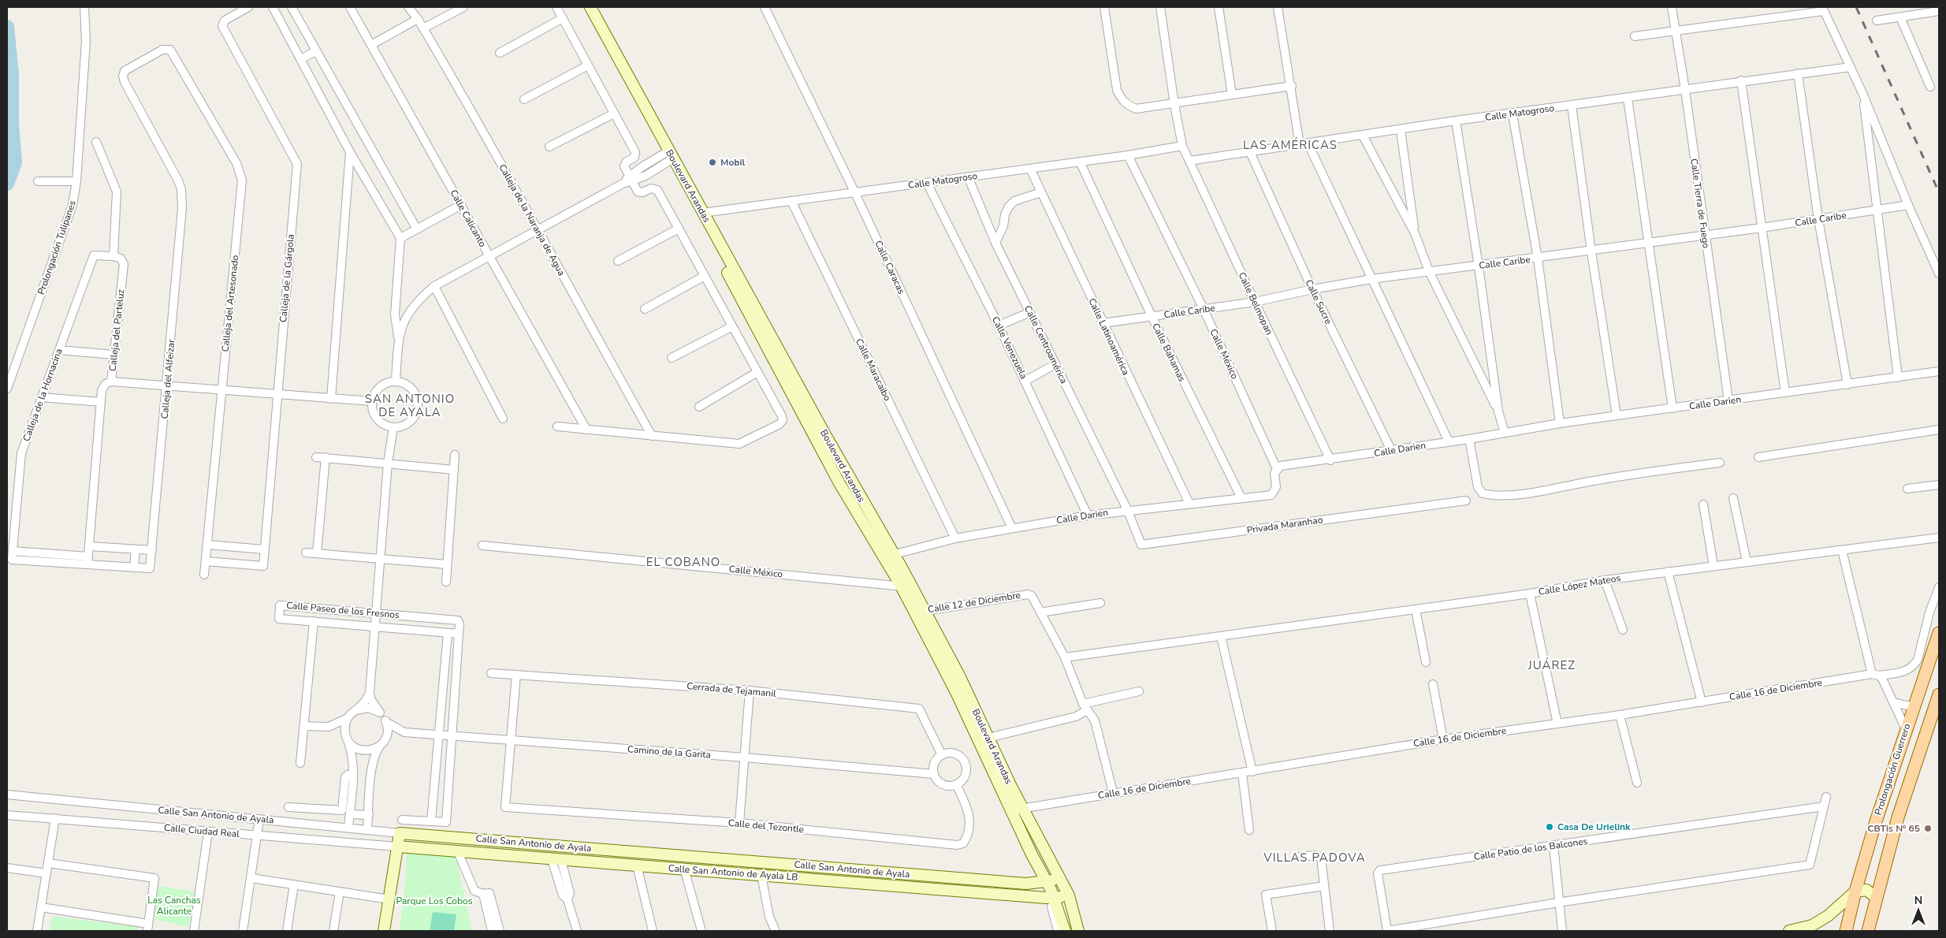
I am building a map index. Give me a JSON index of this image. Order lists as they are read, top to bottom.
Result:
{
  "streets": {
    "main road": [
      "Boulevard Arandas",
      "Prolongación Guerrero",
      "Calle San Antonio de Ayala",
      "Calle San Antonio de Ayala LB"
    ],
    "street": [
      "Calle Matogroso",
      "Calle Tierra de Fuego",
      "Calle Calicanto",
      "Calle Caribe",
      "Calleja de la Naranja de Agua",
      "Prolongación Tulipanes",
      "Calle Caracas",
      "Calleja de la Gárgola",
      "Calle Sucre",
      "Calleja del Artesonado",
      "Calle Belmopan",
      "Calleja del Parteluz",
      "Calle Latinoamérica",
      "Calle Centroamérica",
      "Calle Venezuela",
      "Calle Bahamas",
      "Calle México",
      "Calle Maracaibo",
      "Calleja del Alfeizar",
      "Calleja de la Hornacina",
      "Calle Darien",
      "Privada Maranhao",
      "Calle López Mateos",
      "Calle 12 de Diciembre",
      "Calle Paseo de los Fresnos",
      "Cerrada de Tejamanil",
      "Calle 16 de Diciembre",
      "Camino de la Garita",
      "Calle del Tezontle",
      "Calle Ciudad Real",
      "Calle Patio de los Balcones"
    ]
  },
  "crossings": [
    ["Calle Matogroso", "Boulevard Arandas"],
    ["Calle Matogroso", "Calle Tierra de Fuego"],
    ["Calle Matogroso", "Calle Caracas"],
    ["Calle Matogroso", "Calle Sucre"],
    ["Calle Matogroso", "Calle Belmopan"],
    ["Calle Matogroso", "Calle Latinoamérica"],
    ["Calle Matogroso", "Calle Centroamérica"],
    ["Calle Matogroso", "Calle Venezuela"],
    ["Calle Matogroso", "Calle Bahamas"],
    ["Calle Matogroso", "Calle México"],
    ["Calle Matogroso", "Calle Maracaibo"],
    ["Boulevard Arandas", "Calle México"],
    ["Boulevard Arandas", "Calle Darien"],
    ["Boulevard Arandas", "Calle 12 de Diciembre"],
    ["Boulevard Arandas", "Calle 16 de Diciembre"],
    ["Boulevard Arandas", "Calle San Antonio de Ayala"],
    ["Boulevard Arandas", "Calle San Antonio de Ayala LB"],
    ["Calle Tierra de Fuego", "Calle Caribe"],
    ["Calle Tierra de Fuego", "Calle Darien"],
    ["Calle Caribe", "Calle Sucre"],
    ["Calle Caribe", "Calle Belmopan"],
    ["Calle Caribe", "Calle Latinoamérica"],
    ["Calle Caribe", "Calle Bahamas"],
    ["Calle Caribe", "Calle México"],
    ["Calle Caracas", "Calle Darien"],
    ["Calleja de la Gárgola", "Calleja del Artesonado"],
    ["Calle Sucre", "Calle Darien"],
    ["Calleja del Artesonado", "Calleja del Alfeizar"],
    ["Calle Belmopan", "Calle Darien"],
    ["Calleja del Parteluz", "Calleja de la Hornacina"],
    ["Calle Latinoamérica", "Calle Darien"],
    ["Calle Centroamérica", "Calle Darien"],
    ["Calle Centroamérica", "Privada Maranhao"],
    ["Calle Venezuela", "Calle Darien"],
    ["Calle Bahamas", "Calle Darien"],
    ["Calle México", "Calle Darien"],
    ["Calle Maracaibo", "Calle Darien"],
    ["Calle Darien", "Privada Maranhao"],
    ["Calle López Mateos", "Calle 12 de Diciembre"],
    ["Calle 12 de Diciembre", "Calle 16 de Diciembre"],
    ["Cerrada de Tejamanil", "Camino de la Garita"],
    ["Cerrada de Tejamanil", "Calle del Tezontle"],
    ["Camino de la Garita", "Calle del Tezontle"],
    ["Calle Ciudad Real", "Calle San Antonio de Ayala LB"]
  ],
  "districts": [
    "LAS AMÉRICAS",
    "SAN ANTONIO DE AYALA",
    "EL COBANO",
    "JUÁREZ",
    "VILLAS PADOVA"
  ],
  "parks": ["Las Canchas Alicante", "Parque Los Cobos"],
  "places": ["Mobil", "Casa De Urielink", "CBTis Nº 65"],
  "north": "top"
}
